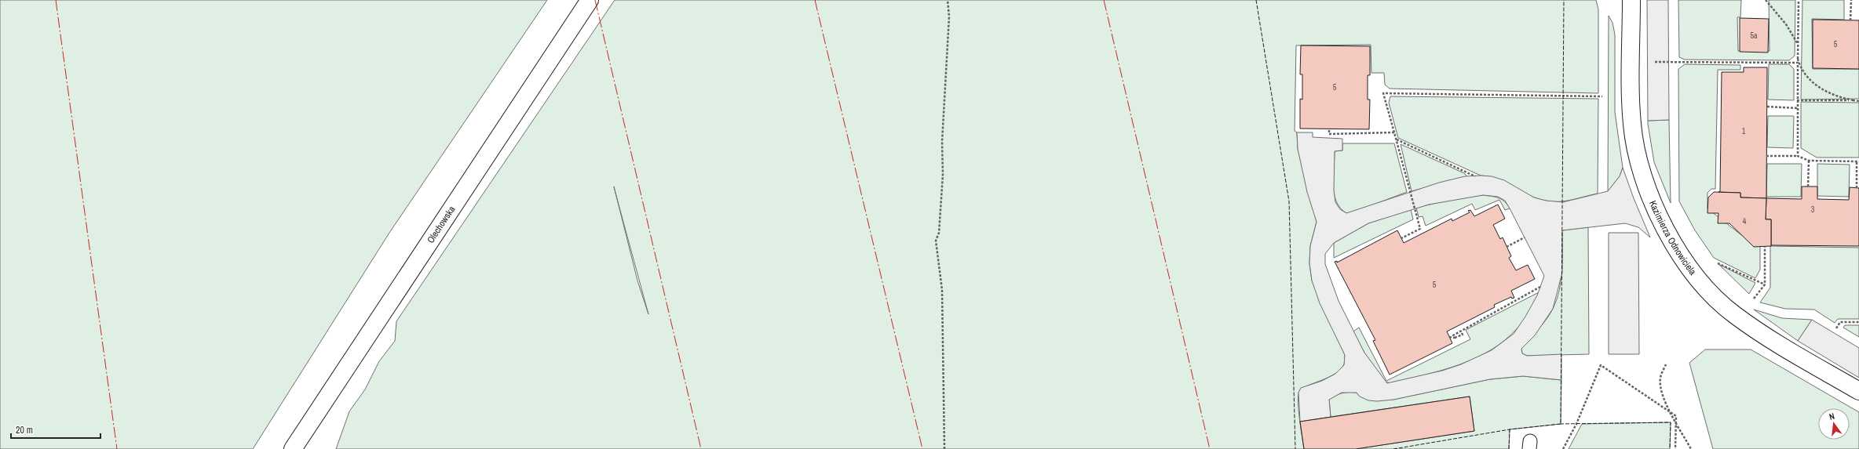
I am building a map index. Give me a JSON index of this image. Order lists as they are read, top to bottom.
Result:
{
  "streets": {
    "street": ["Olechowska", "Kazimierza Odnowiciela"]
  },
  "house_numbers": [
    "5a",
    "5",
    "5",
    "1",
    "3",
    "4",
    "5"
  ],
  "scale_bar": "20 m",
  "north": "top"
}
